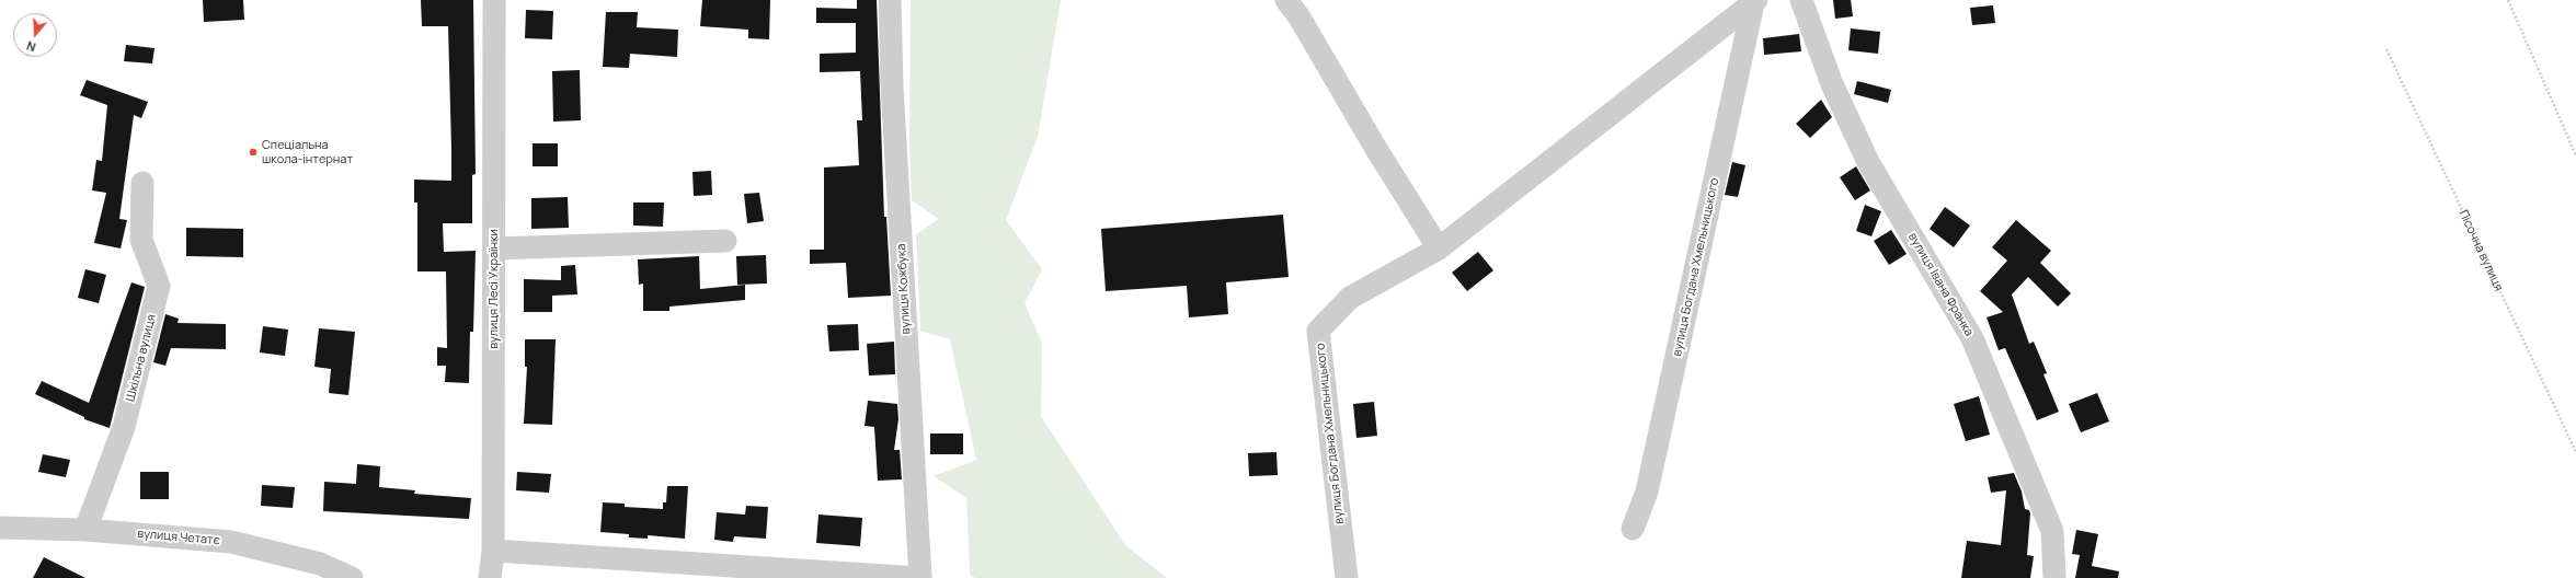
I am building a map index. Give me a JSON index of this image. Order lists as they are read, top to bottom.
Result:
{
  "streets": {
    "street": [
      "вулиця Богдана Хмельницького",
      "вулиця Івана Франка",
      "вулиця Лесі Українки",
      "вулиця Кожбука",
      "Шкільна вулиця",
      "вулиця Четатє"
    ],
    "path": ["Пісочна вулиця"]
  },
  "crossings": [
    ["Шкільна вулиця", "вулиця Четатє"]
  ],
  "places": ["Спеціальна школа-інтернат"],
  "north": "bottom"
}
